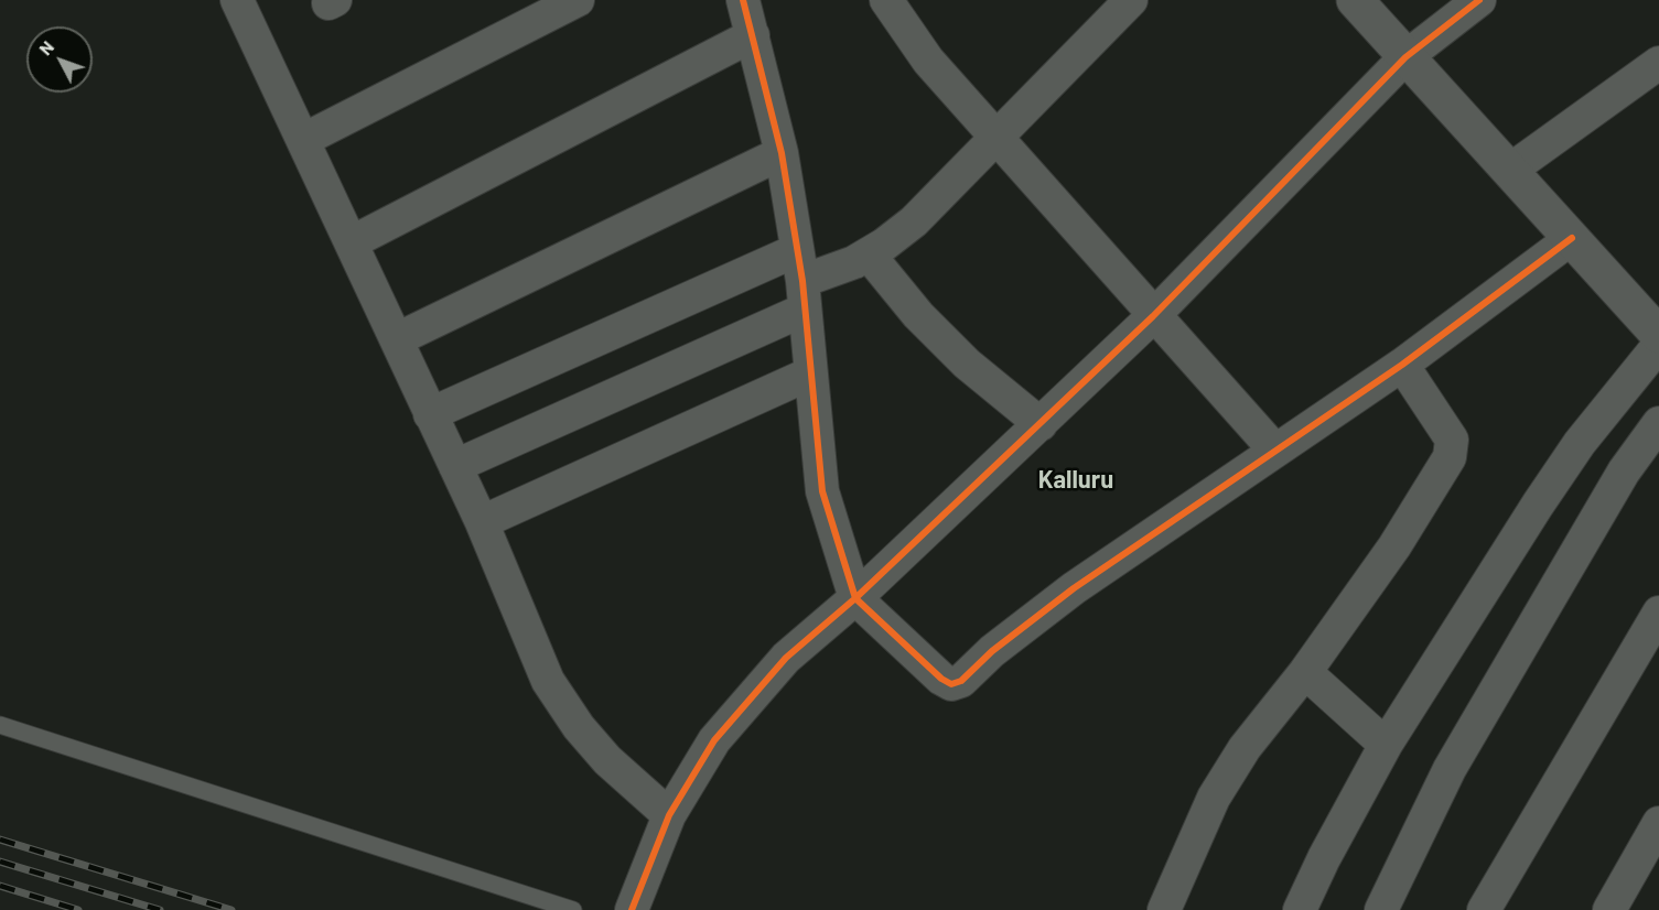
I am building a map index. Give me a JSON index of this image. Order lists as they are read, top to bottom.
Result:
{
  "districts": ["Kalluru"],
  "north": "top left"
}
